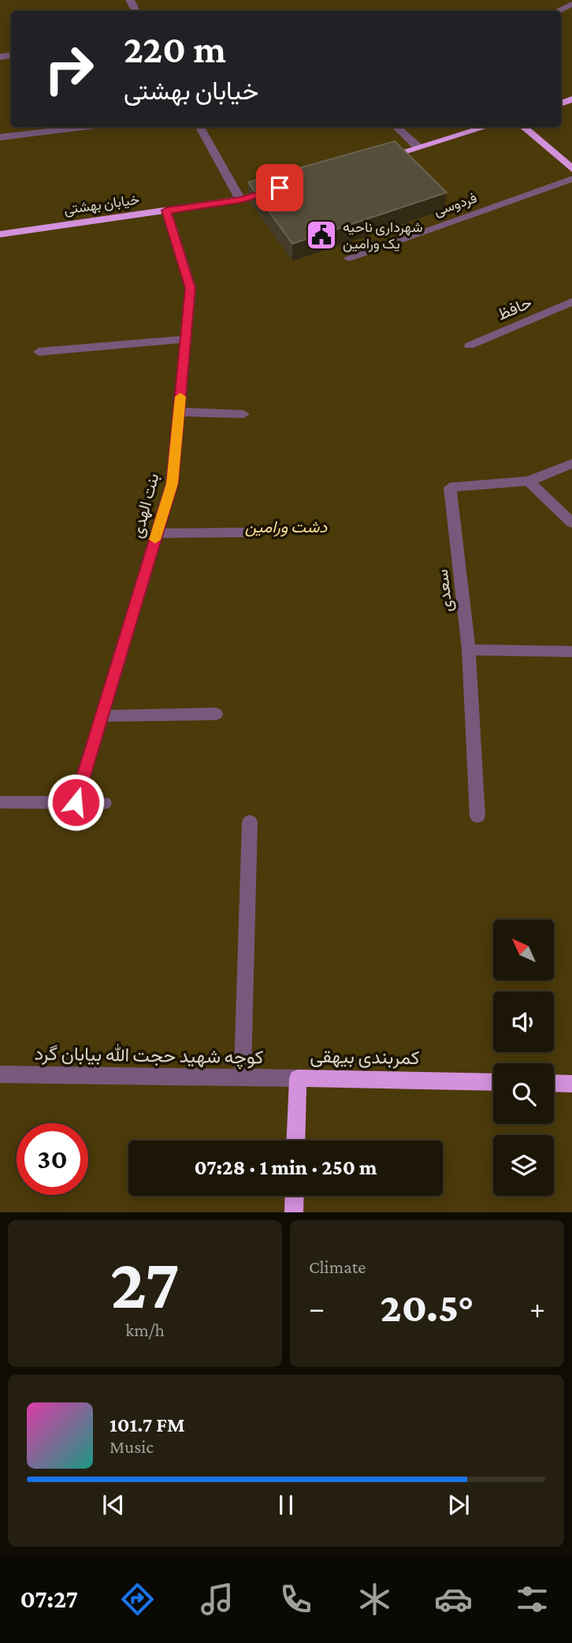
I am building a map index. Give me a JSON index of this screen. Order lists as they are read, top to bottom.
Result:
{
  "streets": {
    "main road": ["خیابان بهشتی", "کمربندی بیهقی"],
    "street": [
      "فردوسی",
      "حافظ",
      "بنت الهدی",
      "سعدی",
      "کوچه شهید حجت الله بیابان گرد"
    ]
  },
  "crossings": [
    ["خیابان بهشتی", "بنت الهدی"],
    ["کوچه شهید حجت الله بیابان گرد", "کمربندی بیهقی"]
  ],
  "parks": ["دشت ورامین"],
  "places": {
    "public building": ["شهرداری ناحیه یک ورامین"]
  },
  "north": "top left",
  "page": {
    "turn": ["220 m", "خیابان بهشتی"],
    "limit": "30",
    "trip": "07:28 · 1 min · 250 m",
    "tile": [
      ["27", "km/h"],
      "Climate"
    ],
    "heat": ["−", "20.5°", "+"],
    "song": ["101.7 FM", "Music"],
    "tabs": "07:27"
  }
}
